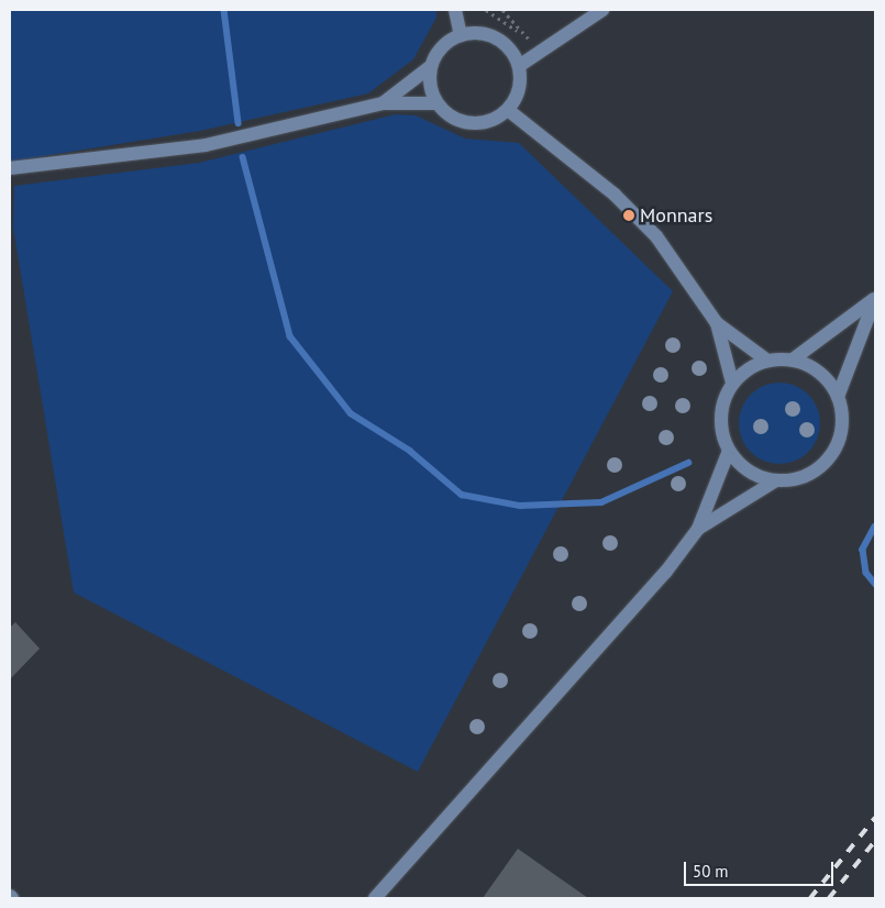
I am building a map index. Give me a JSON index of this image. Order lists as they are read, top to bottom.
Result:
{
  "places": ["Monnars"],
  "scale_bar": "50 m"
}
